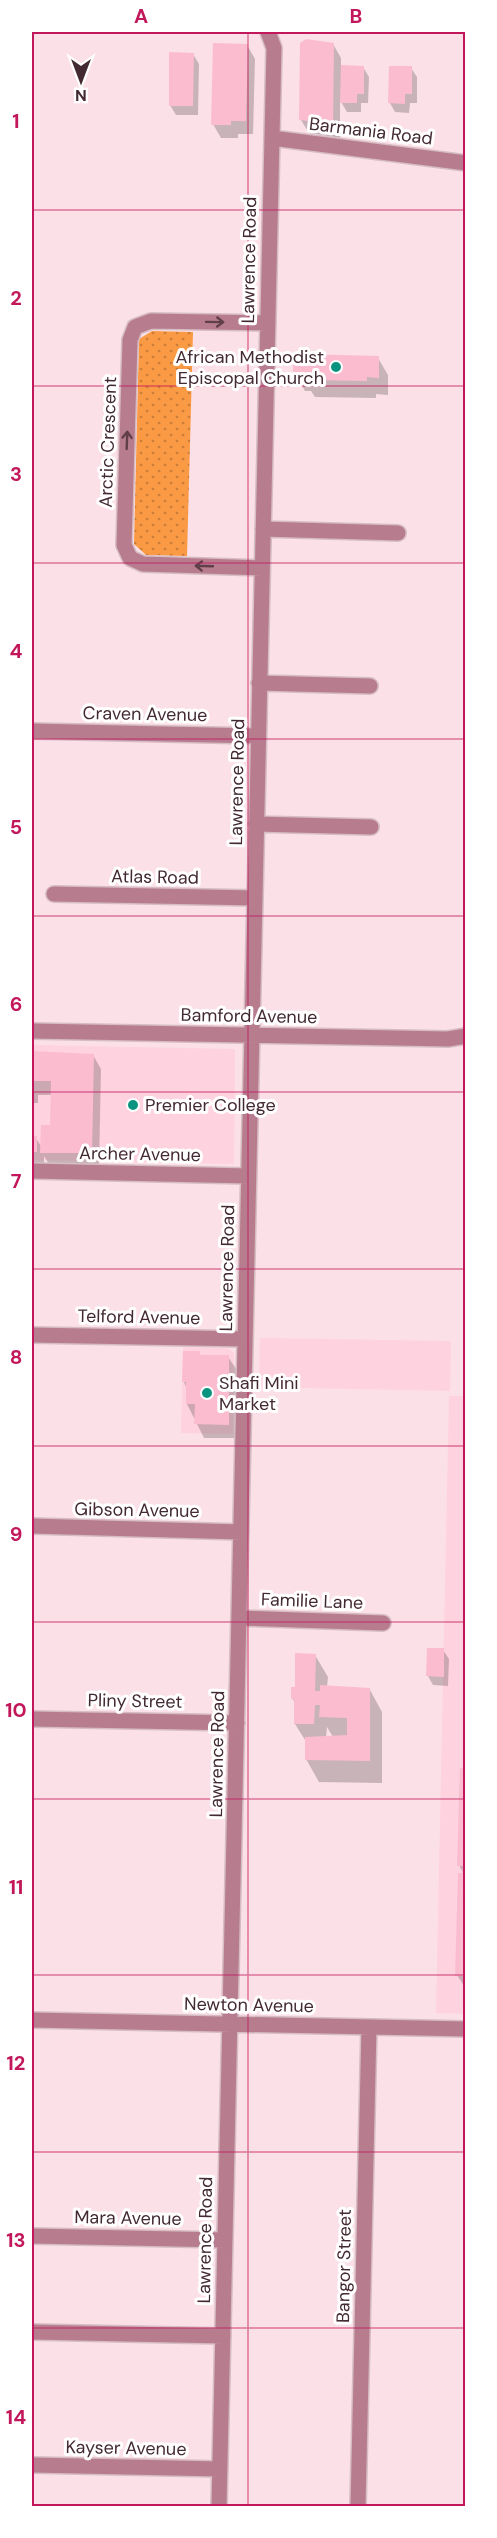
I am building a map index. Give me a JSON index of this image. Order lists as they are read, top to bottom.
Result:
{
  "streets": {
    "street": [
      "Barmania Road",
      "Lawrence Road",
      "Arctic Crescent",
      "Craven Avenue",
      "Atlas Road",
      "Bamford Avenue",
      "Archer Avenue",
      "Telford Avenue",
      "Gibson Avenue",
      "Familie Lane",
      "Pliny Street",
      "Newton Avenue",
      "Mara Avenue",
      "Bangor Street",
      "Kayser Avenue"
    ]
  },
  "crossings": [
    ["Barmania Road", "Lawrence Road"],
    ["Lawrence Road", "Arctic Crescent"],
    ["Lawrence Road", "Craven Avenue"],
    ["Lawrence Road", "Atlas Road"],
    ["Lawrence Road", "Bamford Avenue"],
    ["Lawrence Road", "Archer Avenue"],
    ["Lawrence Road", "Telford Avenue"],
    ["Lawrence Road", "Gibson Avenue"],
    ["Lawrence Road", "Familie Lane"],
    ["Lawrence Road", "Pliny Street"],
    ["Lawrence Road", "Newton Avenue"],
    ["Lawrence Road", "Mara Avenue"],
    ["Lawrence Road", "Kayser Avenue"],
    ["Newton Avenue", "Bangor Street"]
  ],
  "places": ["African Methodist Episcopal Church", "Premier College", "Shafi Mini Market"],
  "north": "bottom",
  "grid": {
    "columns": ["A", "B"],
    "rows": [
      "1",
      "2",
      "3",
      "4",
      "5",
      "6",
      "7",
      "8",
      "9",
      "10",
      "11",
      "12",
      "13",
      "14"
    ]
  }
}
